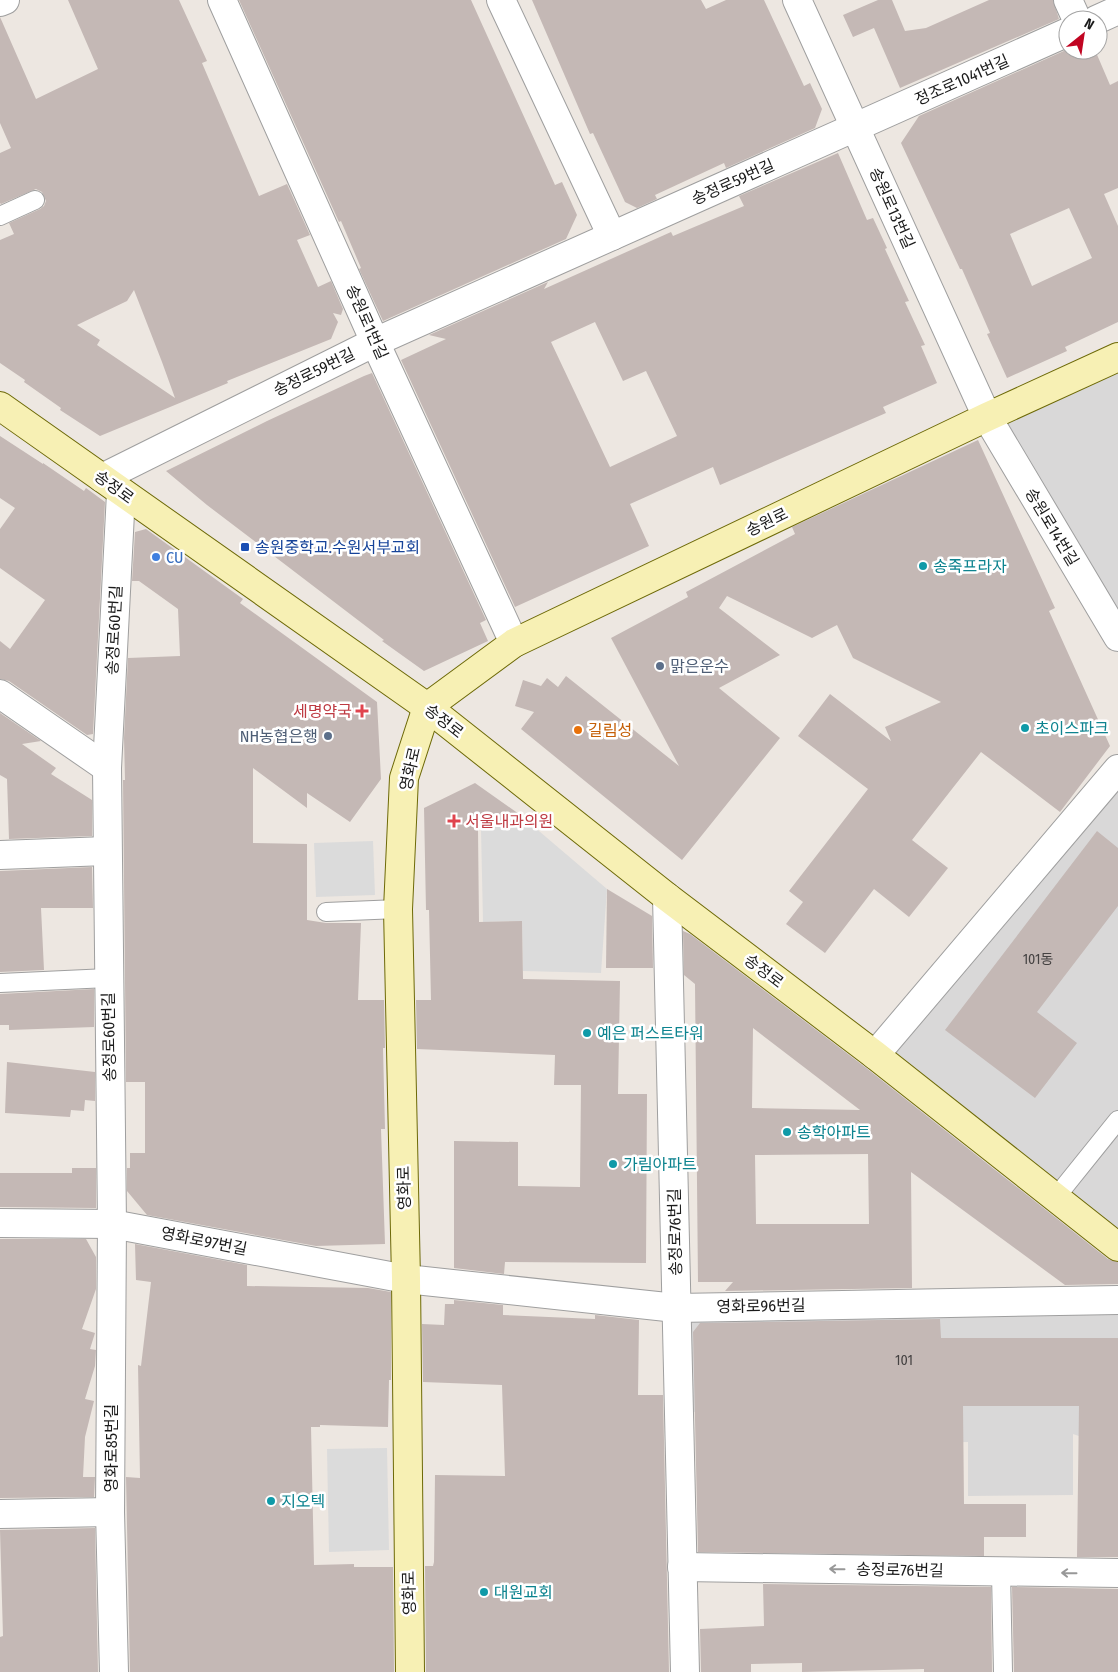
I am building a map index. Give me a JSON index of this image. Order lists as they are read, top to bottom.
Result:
{
  "streets": {
    "street": [
      "정조로1041번길",
      "송정로59번길",
      "송원로13번길",
      "송원로1번길",
      "송정로",
      "송원로",
      "송원로14번길",
      "송정로60번길",
      "영화로",
      "송정로76번길",
      "영화로97번길",
      "영화로96번길",
      "영화로85번길"
    ]
  },
  "crossings": [
    ["정조로1041번길", "송정로59번길"],
    ["정조로1041번길", "송원로13번길"],
    ["송정로59번길", "송원로13번길"],
    ["송정로59번길", "송원로1번길"],
    ["송정로59번길", "송정로"],
    ["송정로59번길", "송정로60번길"],
    ["송원로13번길", "송원로"],
    ["송원로13번길", "송원로14번길"],
    ["송원로1번길", "송원로"],
    ["송정로", "송원로"],
    ["송정로", "송정로60번길"],
    ["송정로", "영화로"],
    ["송정로", "송정로76번길"],
    ["송원로", "송원로14번길"],
    ["송원로", "영화로"],
    ["송정로60번길", "영화로97번길"],
    ["송정로60번길", "영화로85번길"],
    ["영화로", "영화로97번길"],
    ["영화로", "영화로96번길"],
    ["송정로76번길", "영화로96번길"],
    ["영화로97번길", "영화로96번길"],
    ["영화로97번길", "영화로85번길"]
  ],
  "one_way": ["송정로76번길"],
  "places": {
    "transit": ["송원중학교.수원서부교회"],
    "other": [
      "CU",
      "송죽프라자",
      "맑은운수",
      "초이스파크",
      "길림성",
      "NH농협은행",
      "예은 퍼스트타워",
      "송학아파트",
      "가림아파트",
      "지오텍",
      "대원교회"
    ],
    "health": ["세명약국", "서울내과의원"]
  },
  "house_numbers": ["101동", "101"],
  "north": "top right"
}
